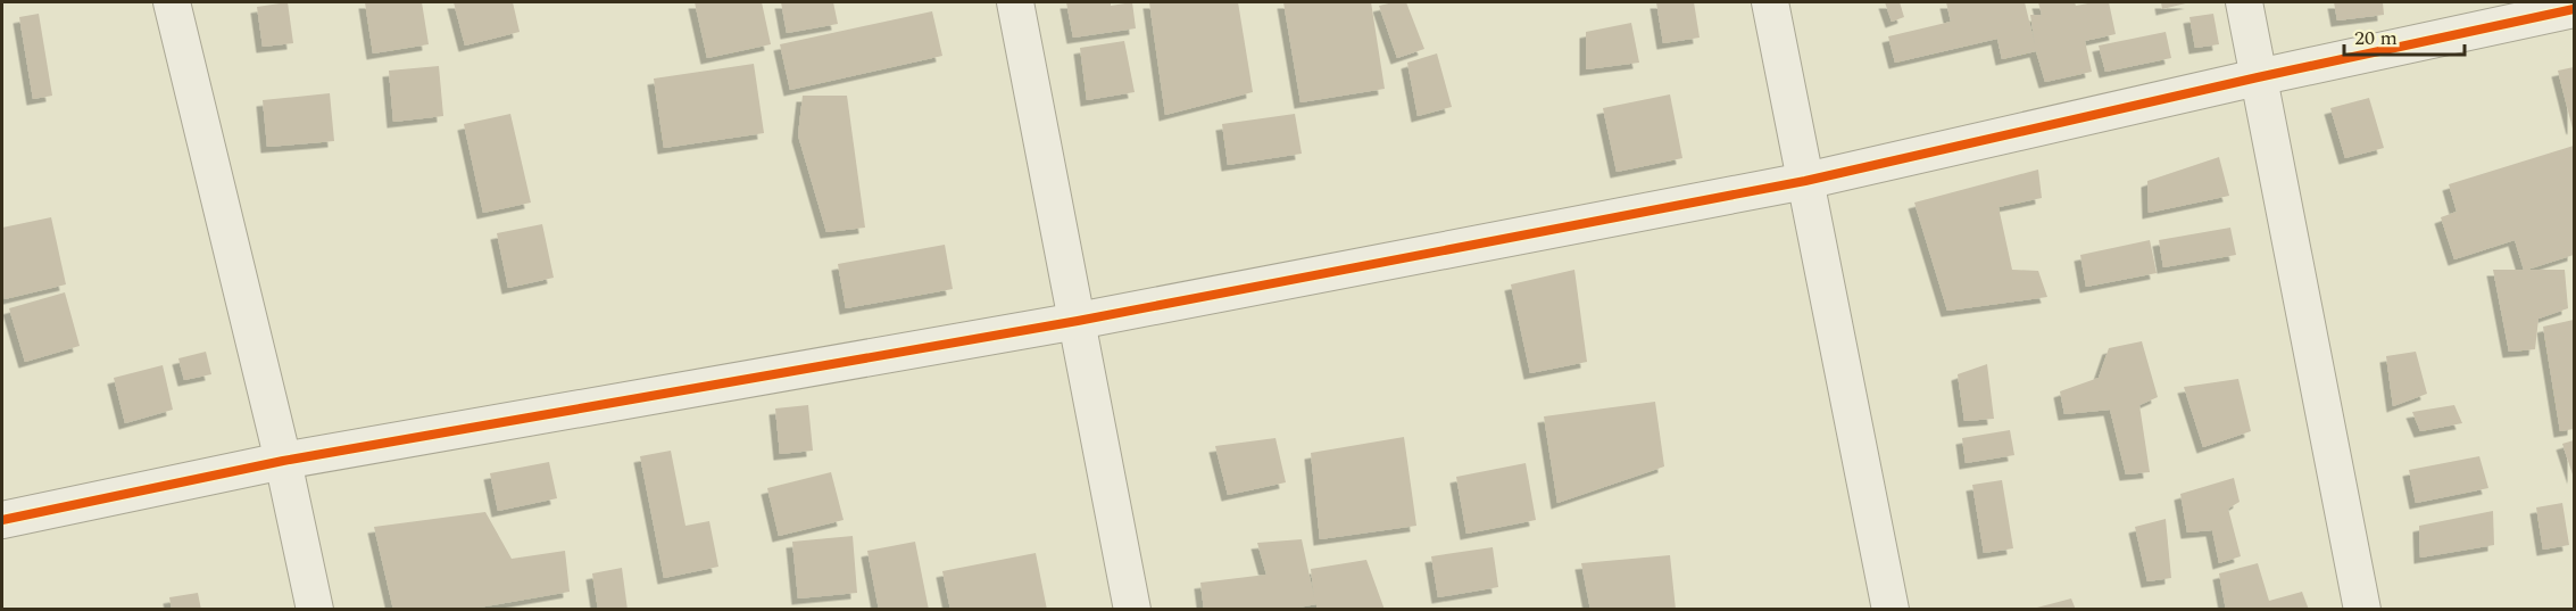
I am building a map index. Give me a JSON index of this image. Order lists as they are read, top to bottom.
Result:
{
  "scale_bar": "20 m"
}
